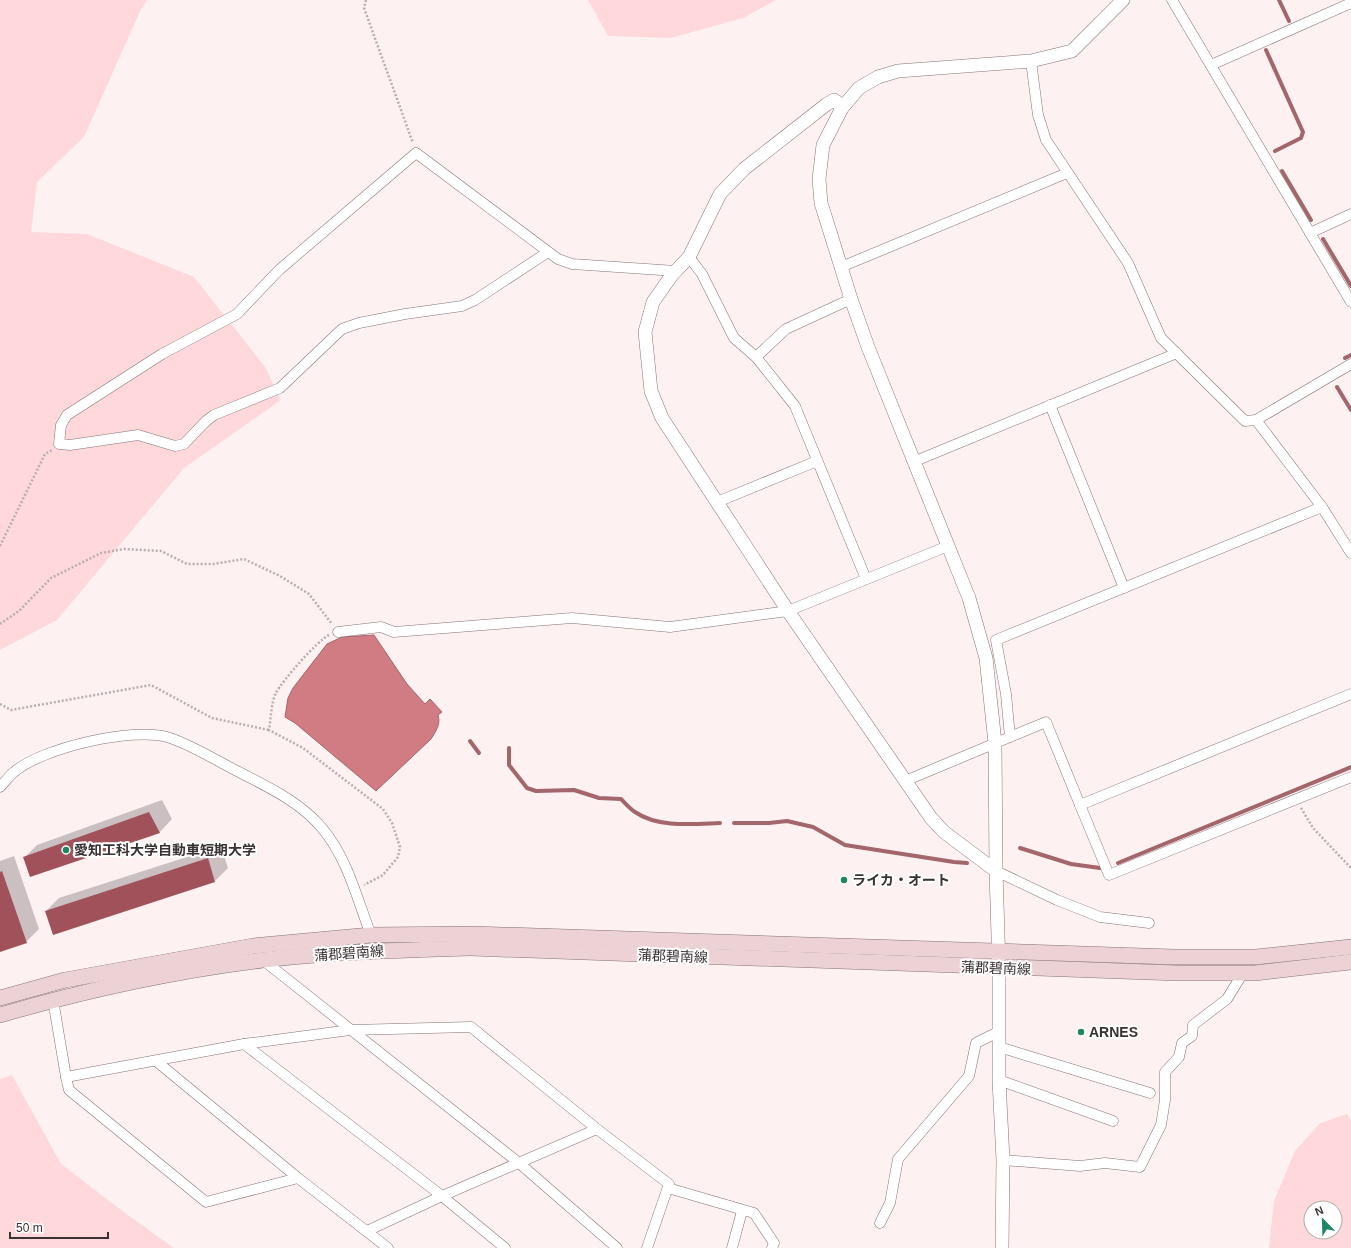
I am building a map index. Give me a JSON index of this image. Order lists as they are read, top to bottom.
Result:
{
  "streets": {
    "main road": ["蒲郡碧南線"]
  },
  "places": ["愛知工科大学自動車短期大学", "ライカ・オート", "ARNES"],
  "scale_bar": "50 m",
  "north": "top left"
}
